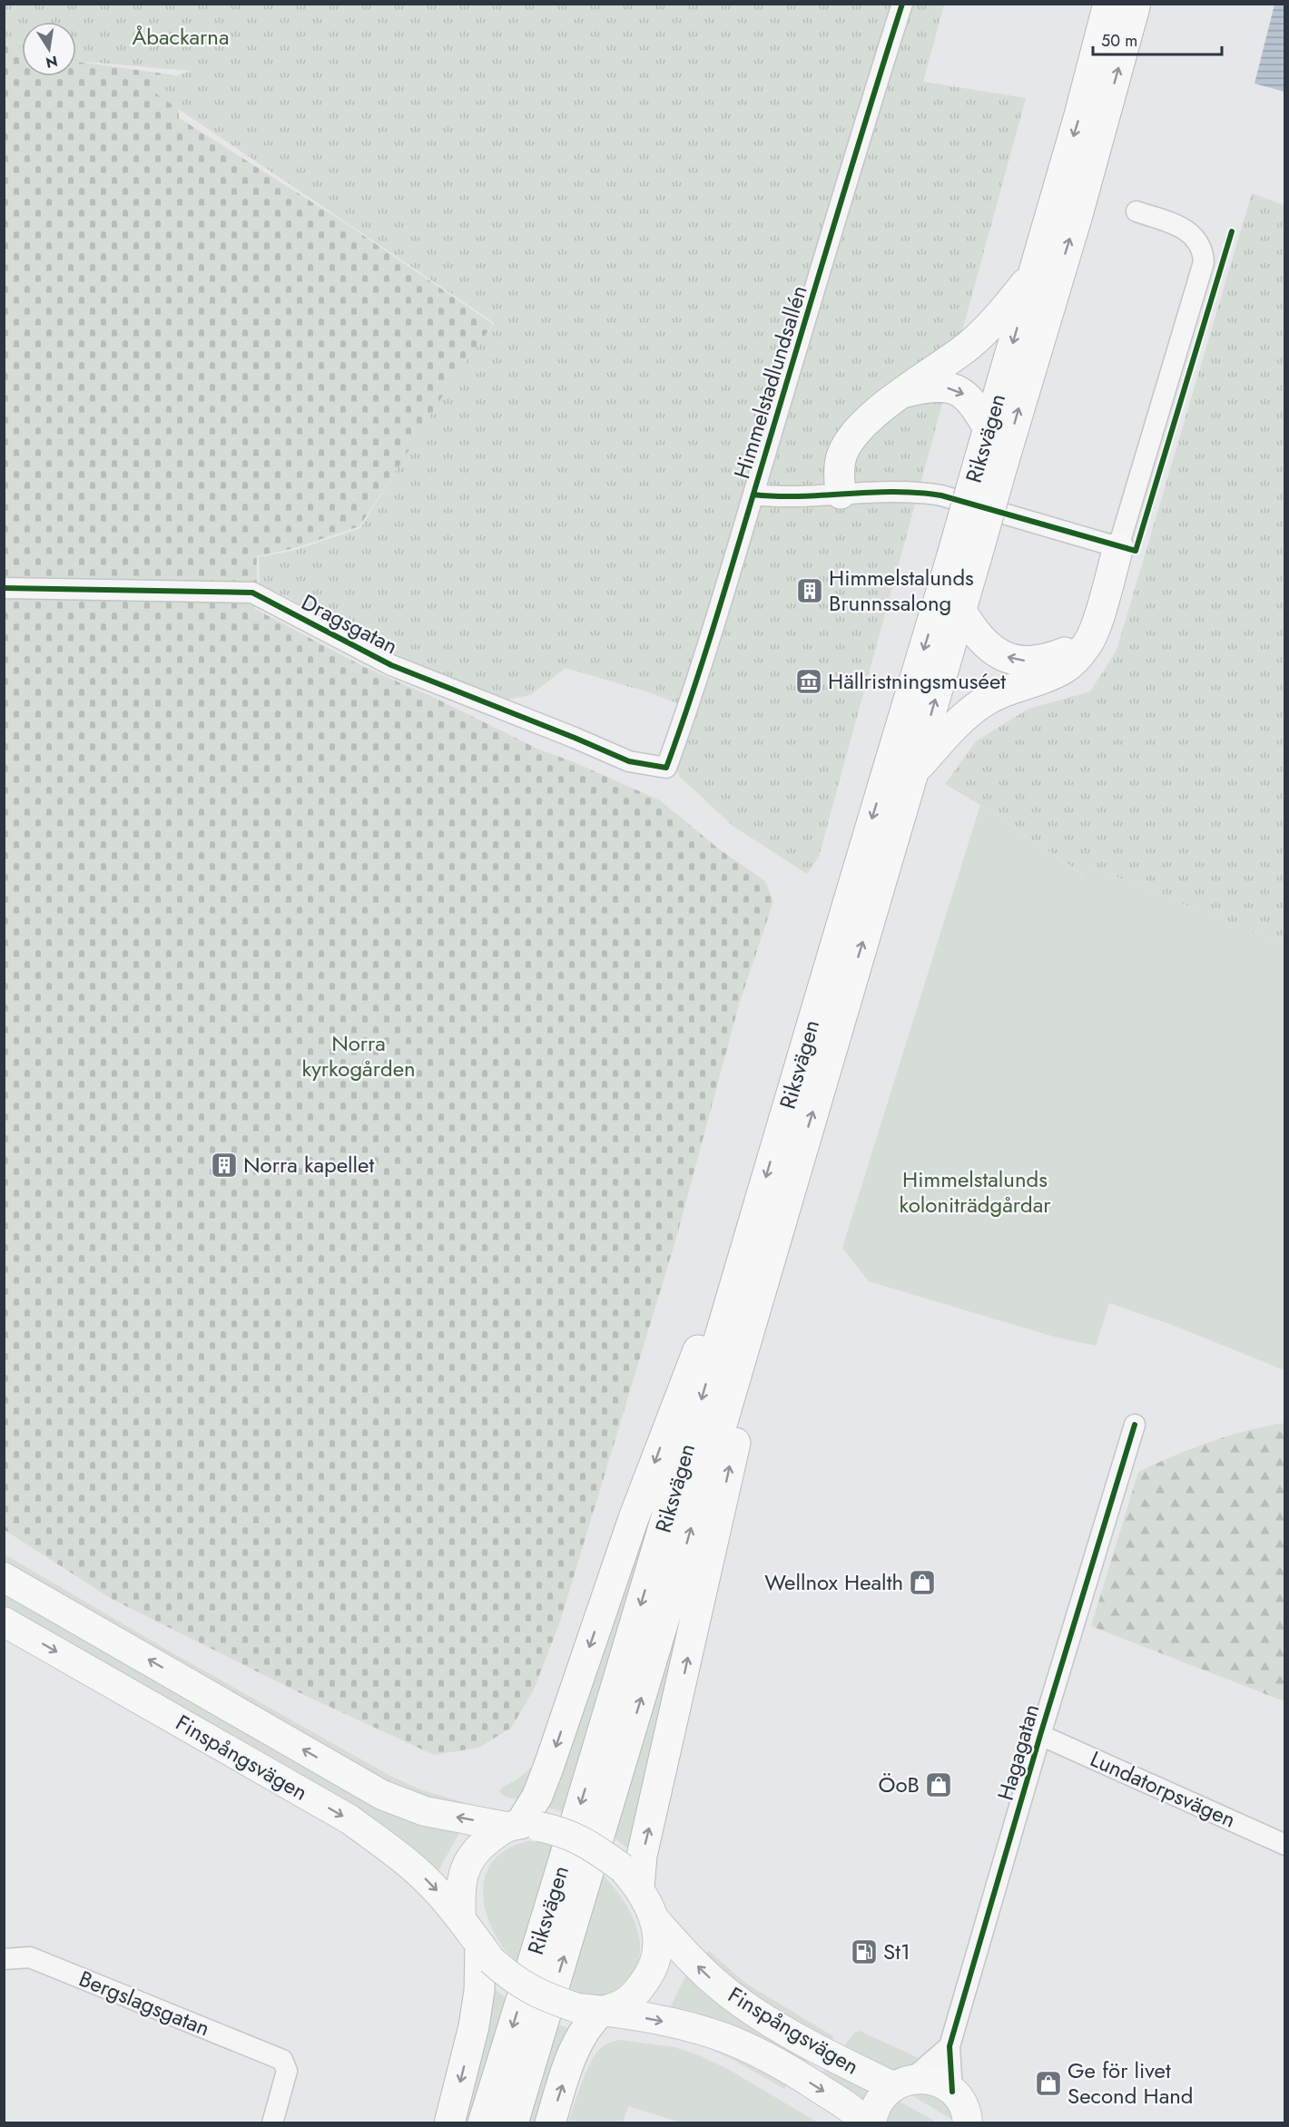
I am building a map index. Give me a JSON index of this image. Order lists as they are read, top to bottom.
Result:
{
  "streets": {
    "highway": ["Riksvägen"],
    "main road": ["Finspångsvägen"],
    "street": [
      "Himmelstadlundsallén",
      "Dragsgatan",
      "Hagagatan",
      "Lundatorpsvägen",
      "Bergslagsgatan"
    ]
  },
  "crossings": [
    ["Himmelstadlundsallén", "Dragsgatan"],
    ["Hagagatan", "Lundatorpsvägen"]
  ],
  "parks": ["Åbackarna", "Norra kyrkogården", "Himmelstalunds koloniträdgårdar"],
  "places": {
    "building": ["Himmelstalunds Brunnssalong", "Norra kapellet"],
    "museum": ["Hällristningsmuséet"],
    "shop": ["Wellnox Health", "ÖoB", "Ge för livet Second Hand"],
    "fuel station": ["St1"]
  },
  "scale_bar": "50 m",
  "north": "bottom"
}
